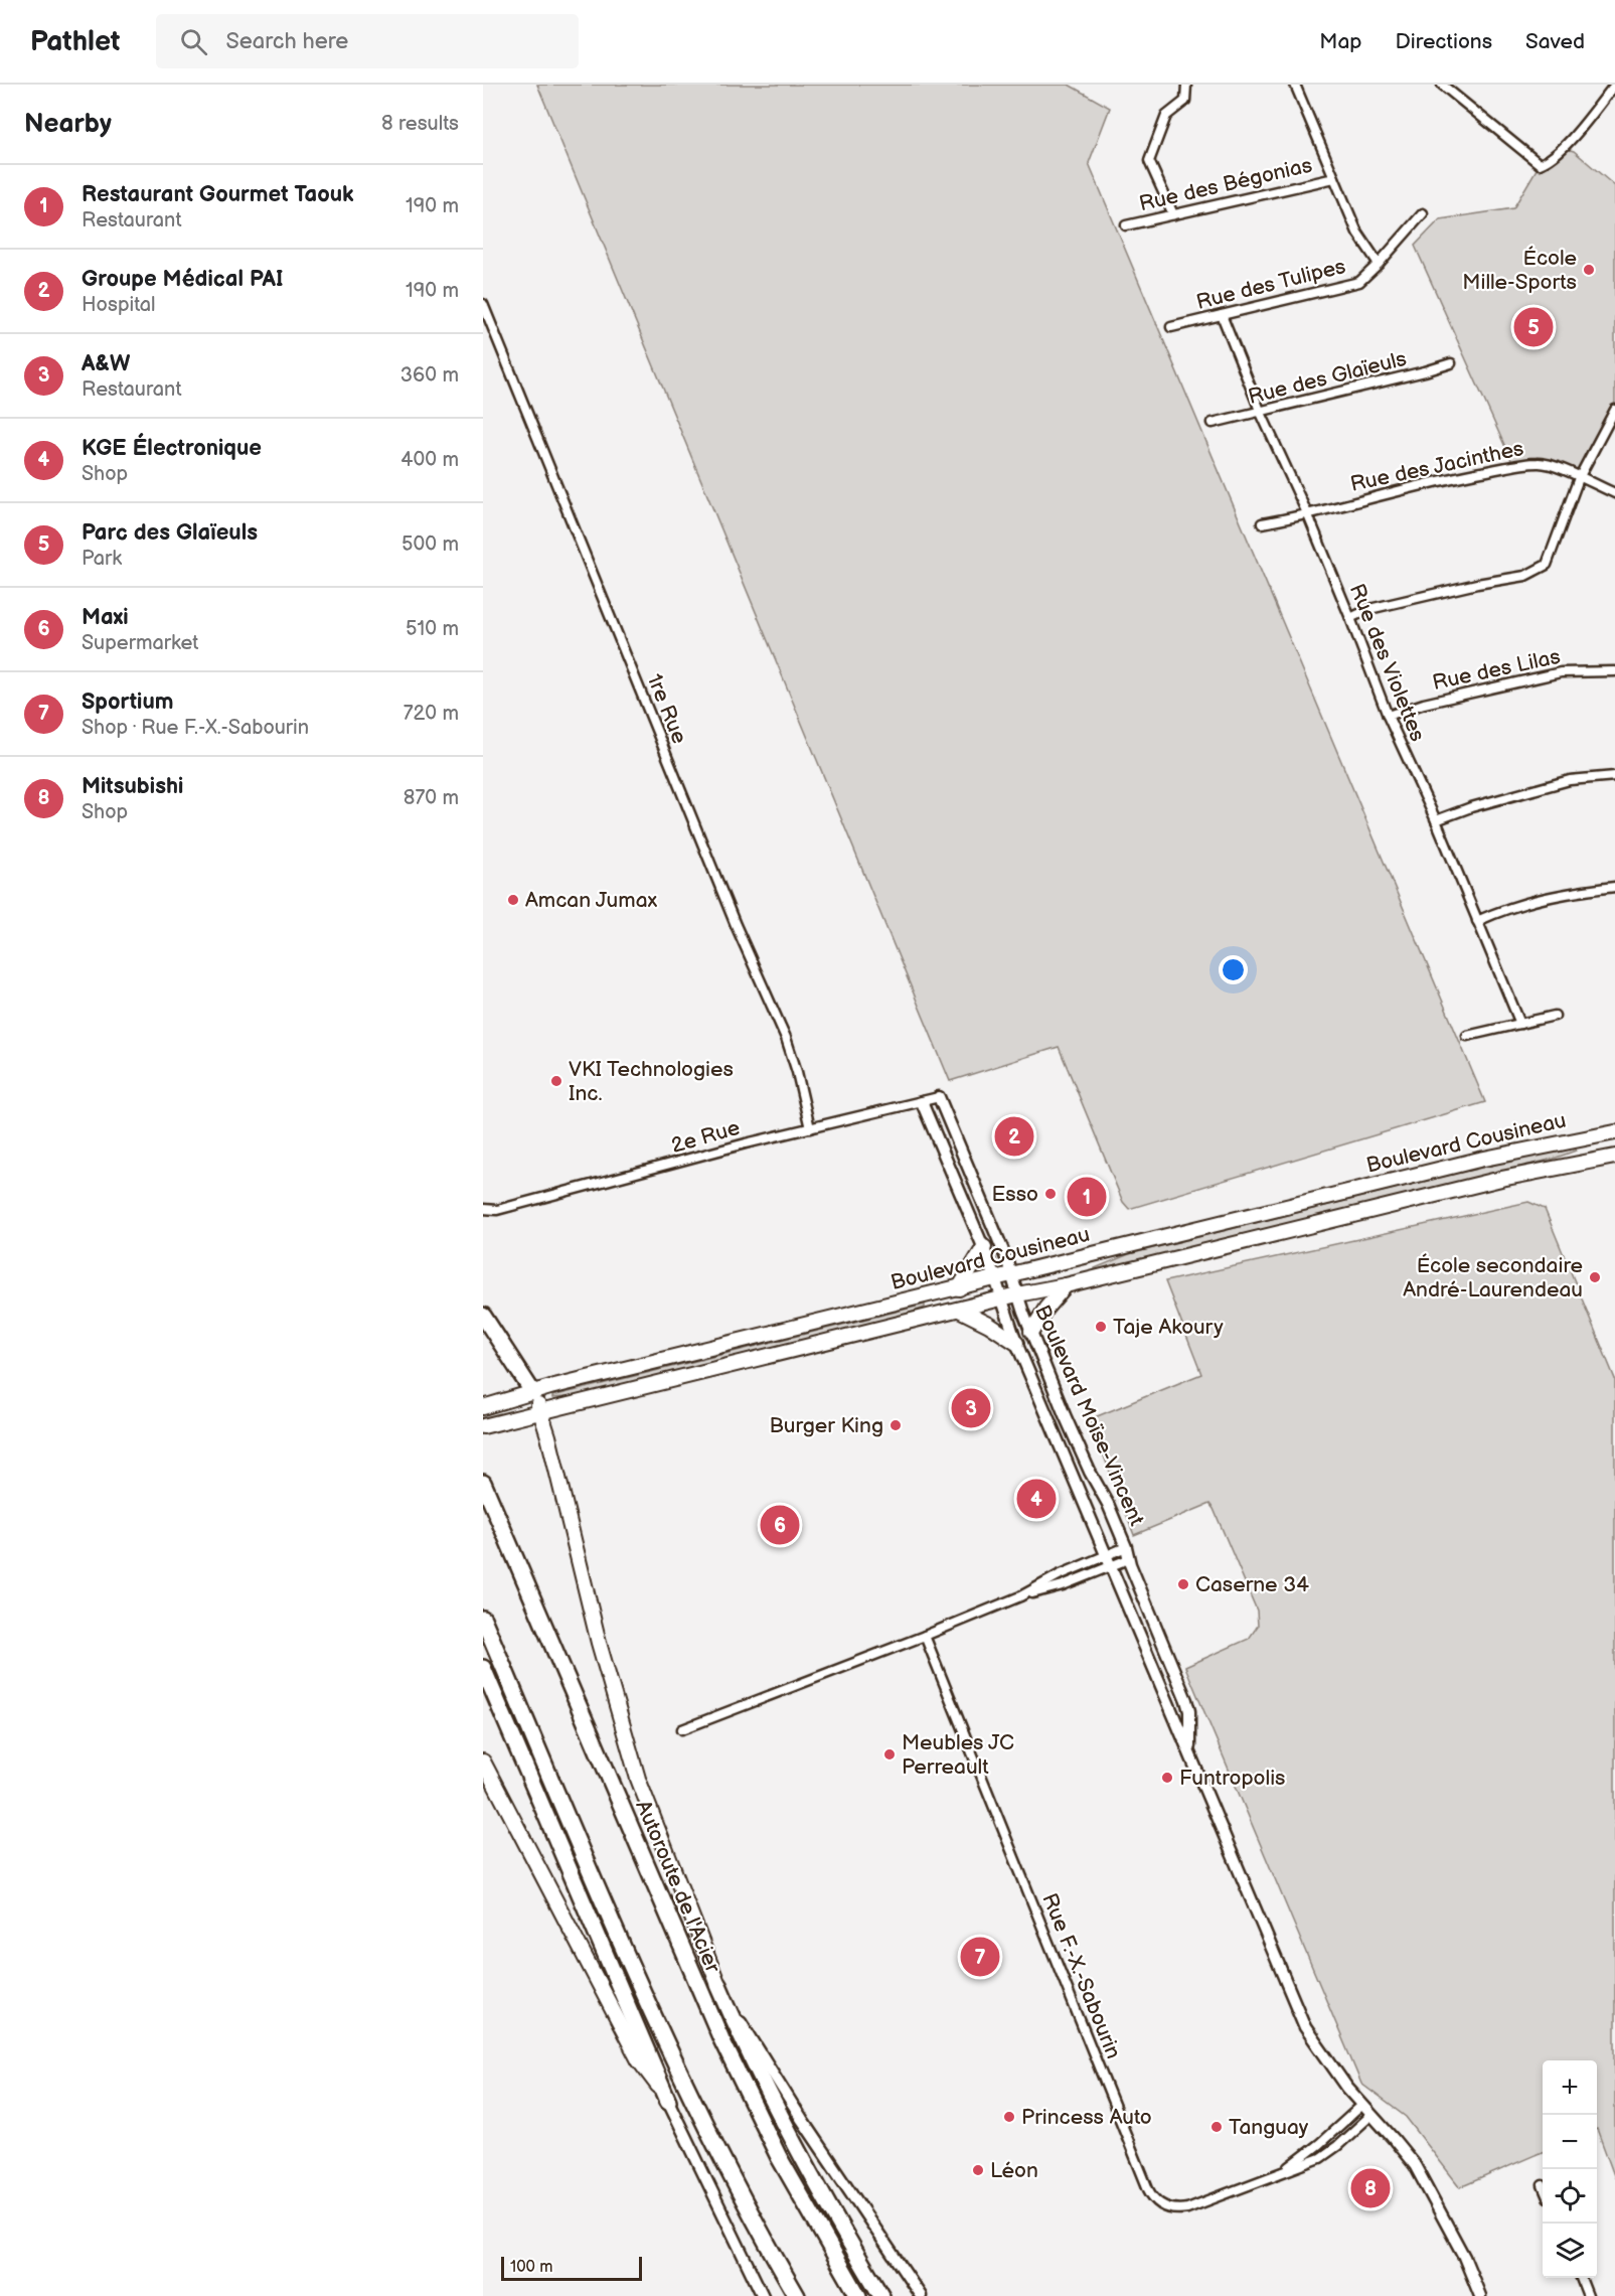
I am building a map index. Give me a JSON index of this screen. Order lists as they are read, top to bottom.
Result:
{
  "streets": {
    "highway": ["Autoroute de l'Acier"],
    "main road": ["Boulevard Cousineau"],
    "street": [
      "Rue des Bégonias",
      "Rue des Tulipes",
      "Rue des Glaïeuls",
      "Rue des Jacinthes",
      "Rue des Violettes",
      "Rue des Lilas",
      "1re Rue",
      "2e Rue",
      "Boulevard Moïse-Vincent",
      "Rue F.-X.-Sabourin"
    ]
  },
  "crossings": [
    ["Rue des Tulipes", "Rue des Violettes"],
    ["Rue des Glaïeuls", "Rue des Violettes"],
    ["Rue des Jacinthes", "Rue des Violettes"],
    ["Rue des Violettes", "Rue des Lilas"],
    ["1re Rue", "2e Rue"],
    ["2e Rue", "Boulevard Moïse-Vincent"],
    ["Boulevard Cousineau", "Boulevard Moïse-Vincent"],
    ["Boulevard Moïse-Vincent", "Rue F.-X.-Sabourin"]
  ],
  "places": [
    "École Mille-Sports",
    "Amcan Jumax",
    "VKI Technologies Inc.",
    "Esso",
    "École secondaire André-Laurendeau",
    "Taje Akoury",
    "Burger King",
    "Caserne 34",
    "Meubles JC Perreault",
    "Funtropolis",
    "Princess Auto",
    "Tanguay",
    "Léon"
  ],
  "scale_bar": "100 m",
  "page": {
    "header": "Pathlet",
    "search": "Search here",
    "nav": ["Map", "Directions", "Saved"],
    "heading": ["Nearby", "8 results"],
    "list": [
      {
        "mark": "1",
        "name": "Restaurant Gourmet Taouk",
        "note": "Restaurant",
        "value": "190 m"
      },
      {
        "mark": "2",
        "name": "Groupe Médical PAI",
        "note": "Hospital",
        "value": "190 m"
      },
      {
        "mark": "3",
        "name": "A&W",
        "note": "Restaurant",
        "value": "360 m"
      },
      {
        "mark": "4",
        "name": "KGE Électronique",
        "note": "Shop",
        "value": "400 m"
      },
      {
        "mark": "5",
        "name": "Parc des Glaïeuls",
        "note": "Park",
        "value": "500 m"
      },
      {
        "mark": "6",
        "name": "Maxi",
        "note": "Supermarket",
        "value": "510 m"
      },
      {
        "mark": "7",
        "name": "Sportium",
        "note": "Shop · Rue F.-X.-Sabourin",
        "value": "720 m"
      },
      {
        "mark": "8",
        "name": "Mitsubishi",
        "note": "Shop",
        "value": "870 m"
      }
    ],
    "pins": [
      "5",
      "2",
      "1",
      "3",
      "4",
      "6",
      "7",
      "8"
    ],
    "map_buttons": ["+", "−"],
    "scale": "100 m"
  }
}
